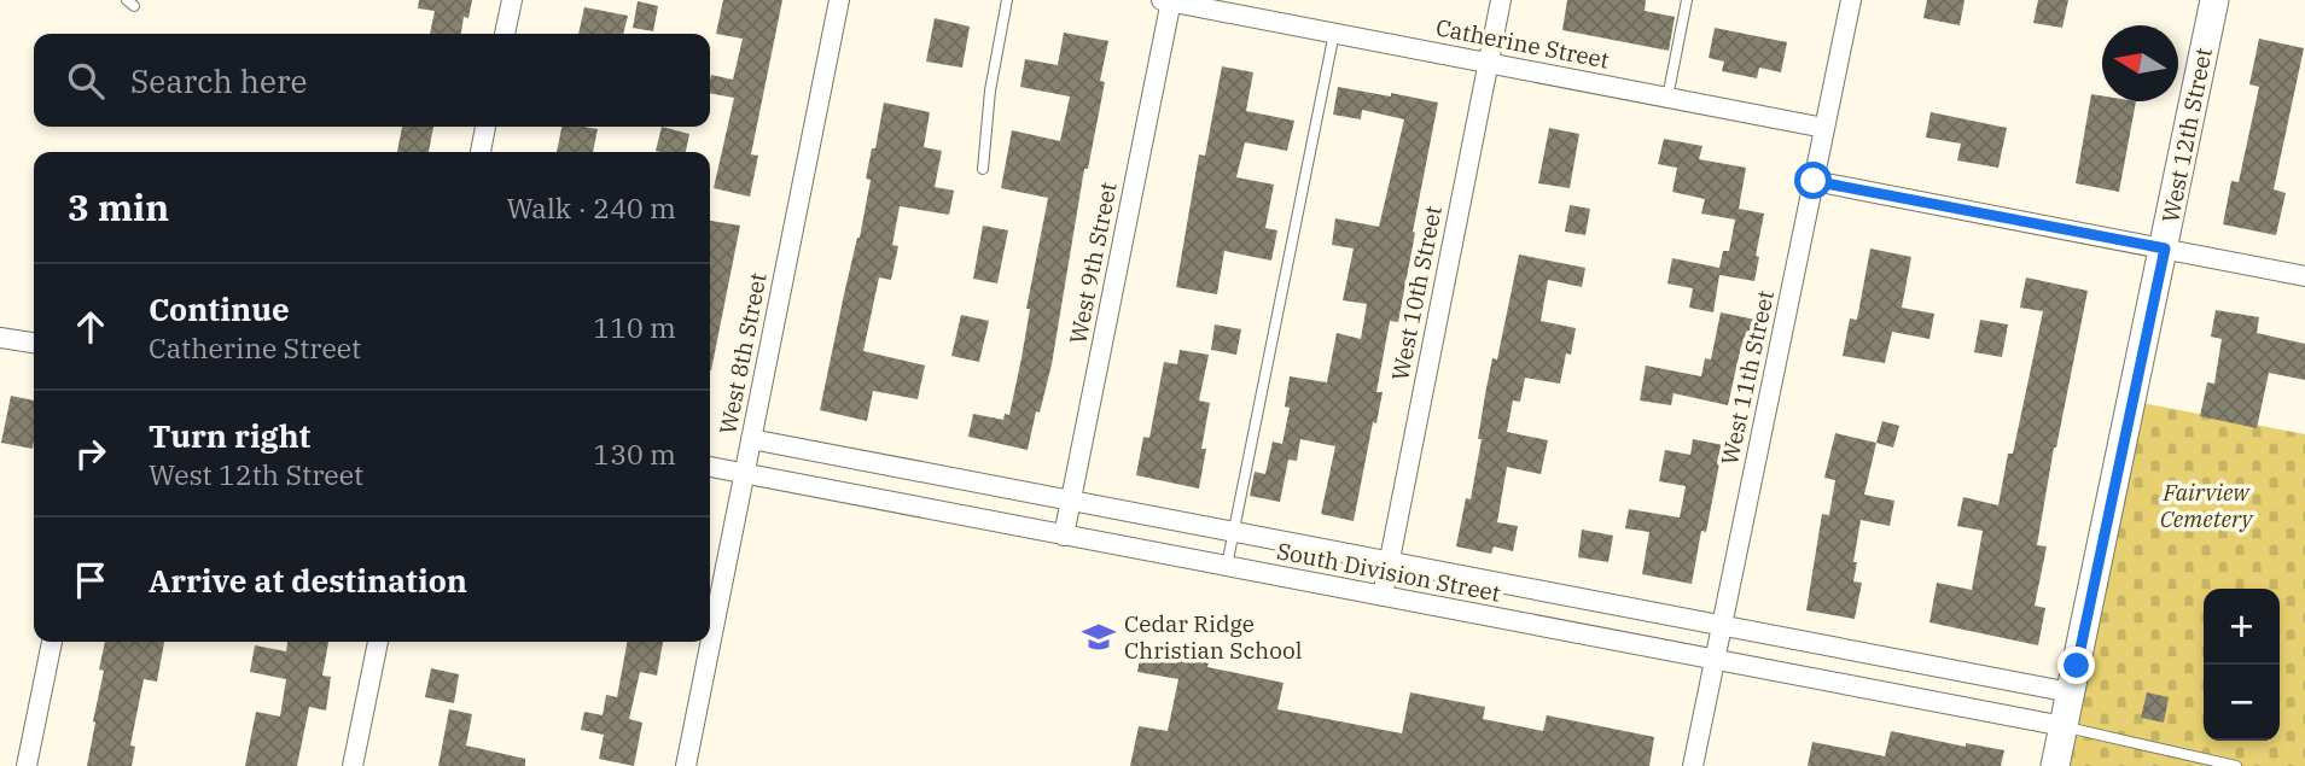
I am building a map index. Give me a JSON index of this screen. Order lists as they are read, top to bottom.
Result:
{
  "streets": {
    "main road": ["West 12th Street"],
    "street": [
      "Catherine Street",
      "West 9th Street",
      "West 10th Street",
      "West 8th Street",
      "West 11th Street",
      "South Division Street"
    ]
  },
  "crossings": [
    ["Catherine Street", "West 9th Street"],
    ["Catherine Street", "West 10th Street"],
    ["Catherine Street", "West 11th Street"],
    ["West 12th Street", "South Division Street"],
    ["West 9th Street", "South Division Street"],
    ["West 10th Street", "South Division Street"],
    ["West 8th Street", "South Division Street"],
    ["West 11th Street", "South Division Street"]
  ],
  "parks": ["Fairview Cemetery"],
  "places": {
    "school or university": ["Cedar Ridge Christian School"]
  },
  "north": "left",
  "page": {
    "search": "Search here",
    "heading": ["3 min", "Walk · 240 m"],
    "list": [
      ["Continue", "Catherine Street", "110 m"],
      ["Turn right", "West 12th Street", "130 m"],
      "Arrive at destination"
    ],
    "map_buttons": ["+", "−"]
  }
}
